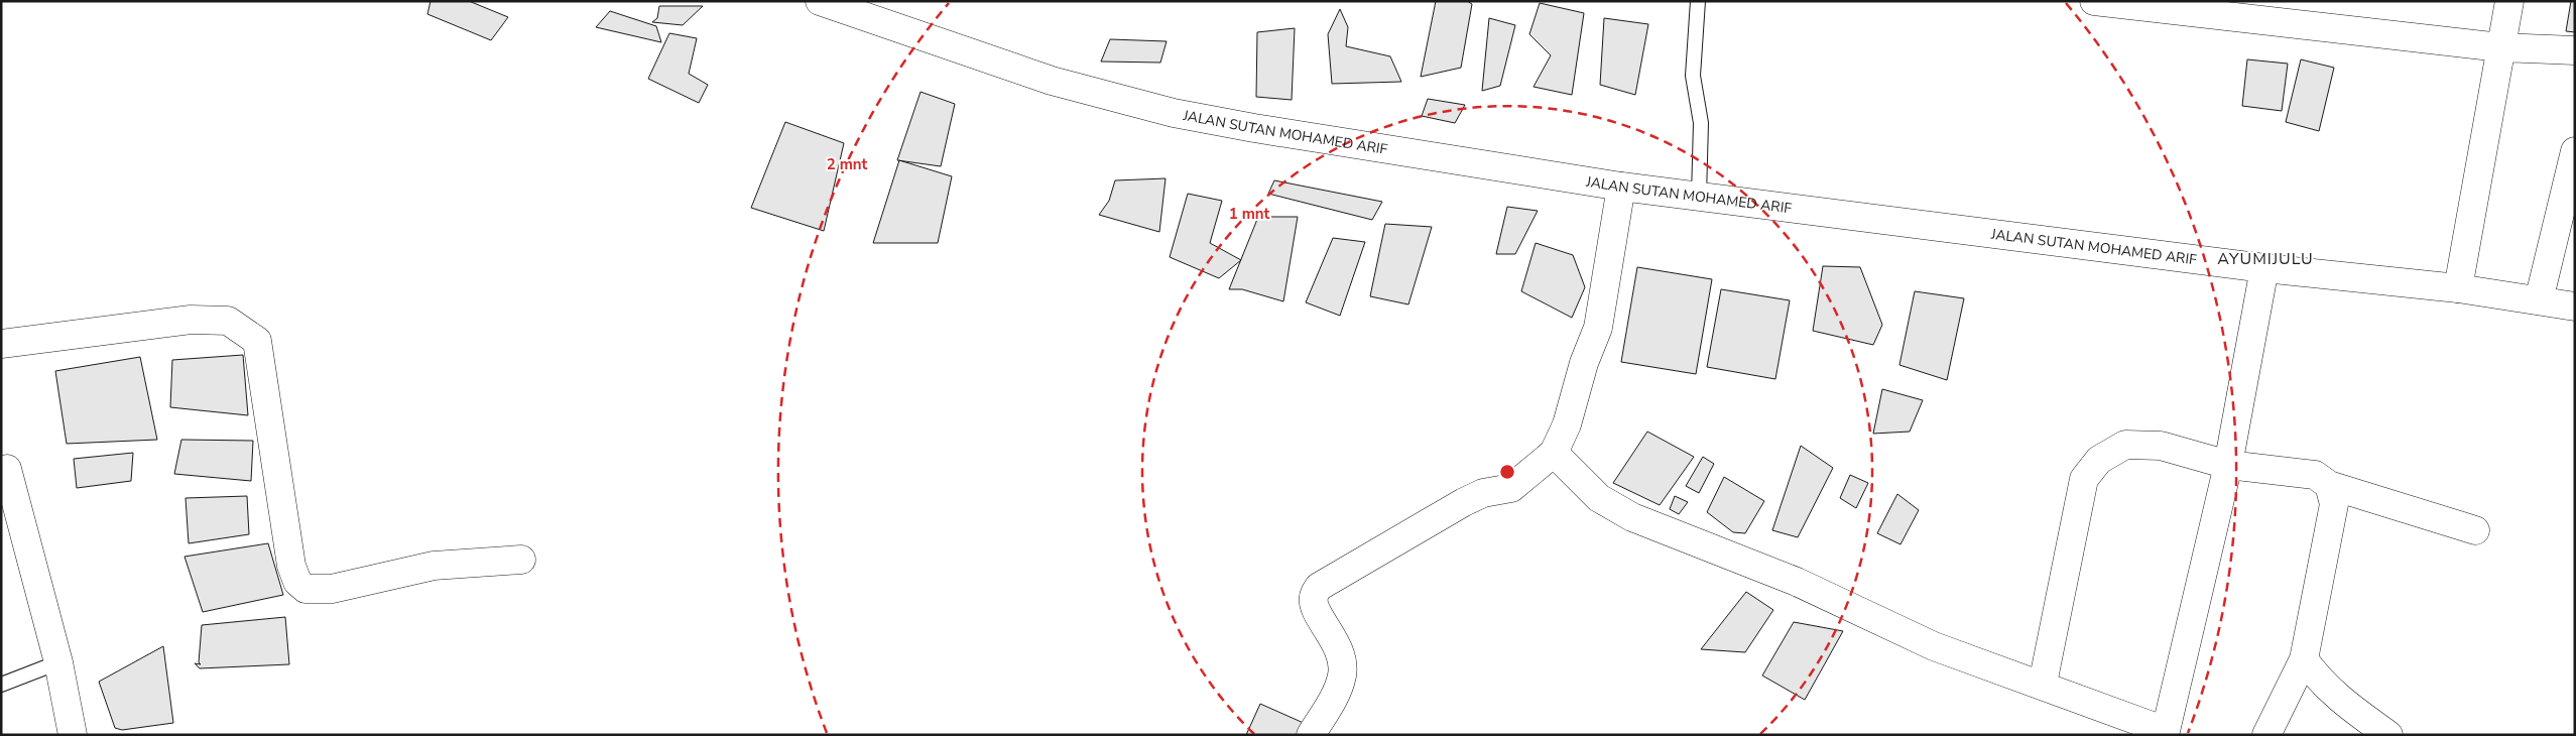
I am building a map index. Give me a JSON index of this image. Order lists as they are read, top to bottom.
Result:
{
  "streets": {
    "street": ["JALAN SUTAN MOHAMED ARIF"]
  },
  "districts": ["AYUMIJULU"],
  "rings": ["2 mnt", "1 mnt"]
}
